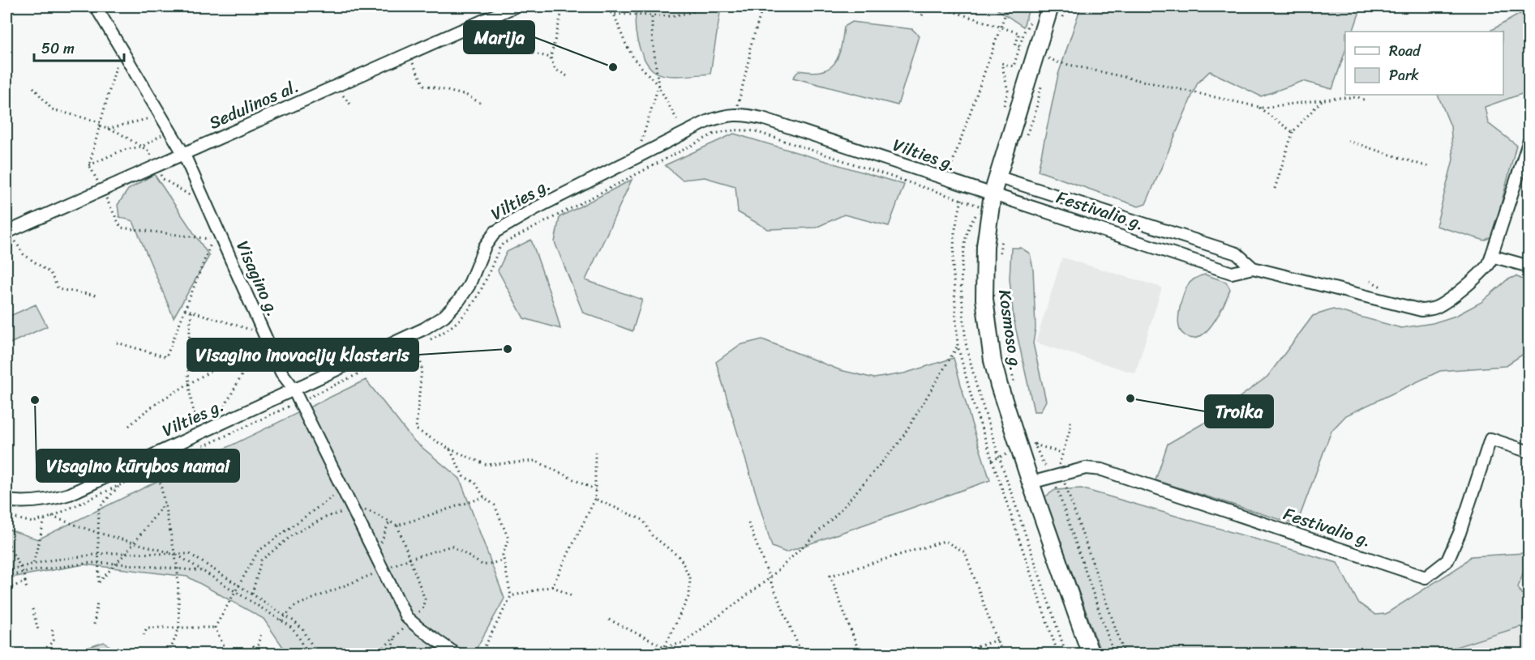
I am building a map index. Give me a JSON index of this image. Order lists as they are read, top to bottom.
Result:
{
  "streets": {
    "main road": ["Kosmoso g."],
    "street": [
      "Sedulinos al.",
      "Vilties g.",
      "Festivalio g.",
      "Visagino g."
    ]
  },
  "crossings": [
    ["Sedulinos al.", "Visagino g."],
    ["Vilties g.", "Festivalio g."],
    ["Vilties g.", "Visagino g."],
    ["Vilties g.", "Kosmoso g."],
    ["Festivalio g.", "Kosmoso g."]
  ],
  "places": [
    "Marija",
    "Visagino inovacijų klasteris",
    "Troika",
    "Visagino kūrybos namai"
  ],
  "legend": ["Road", "Park"],
  "scale_bar": "50 m"
}
